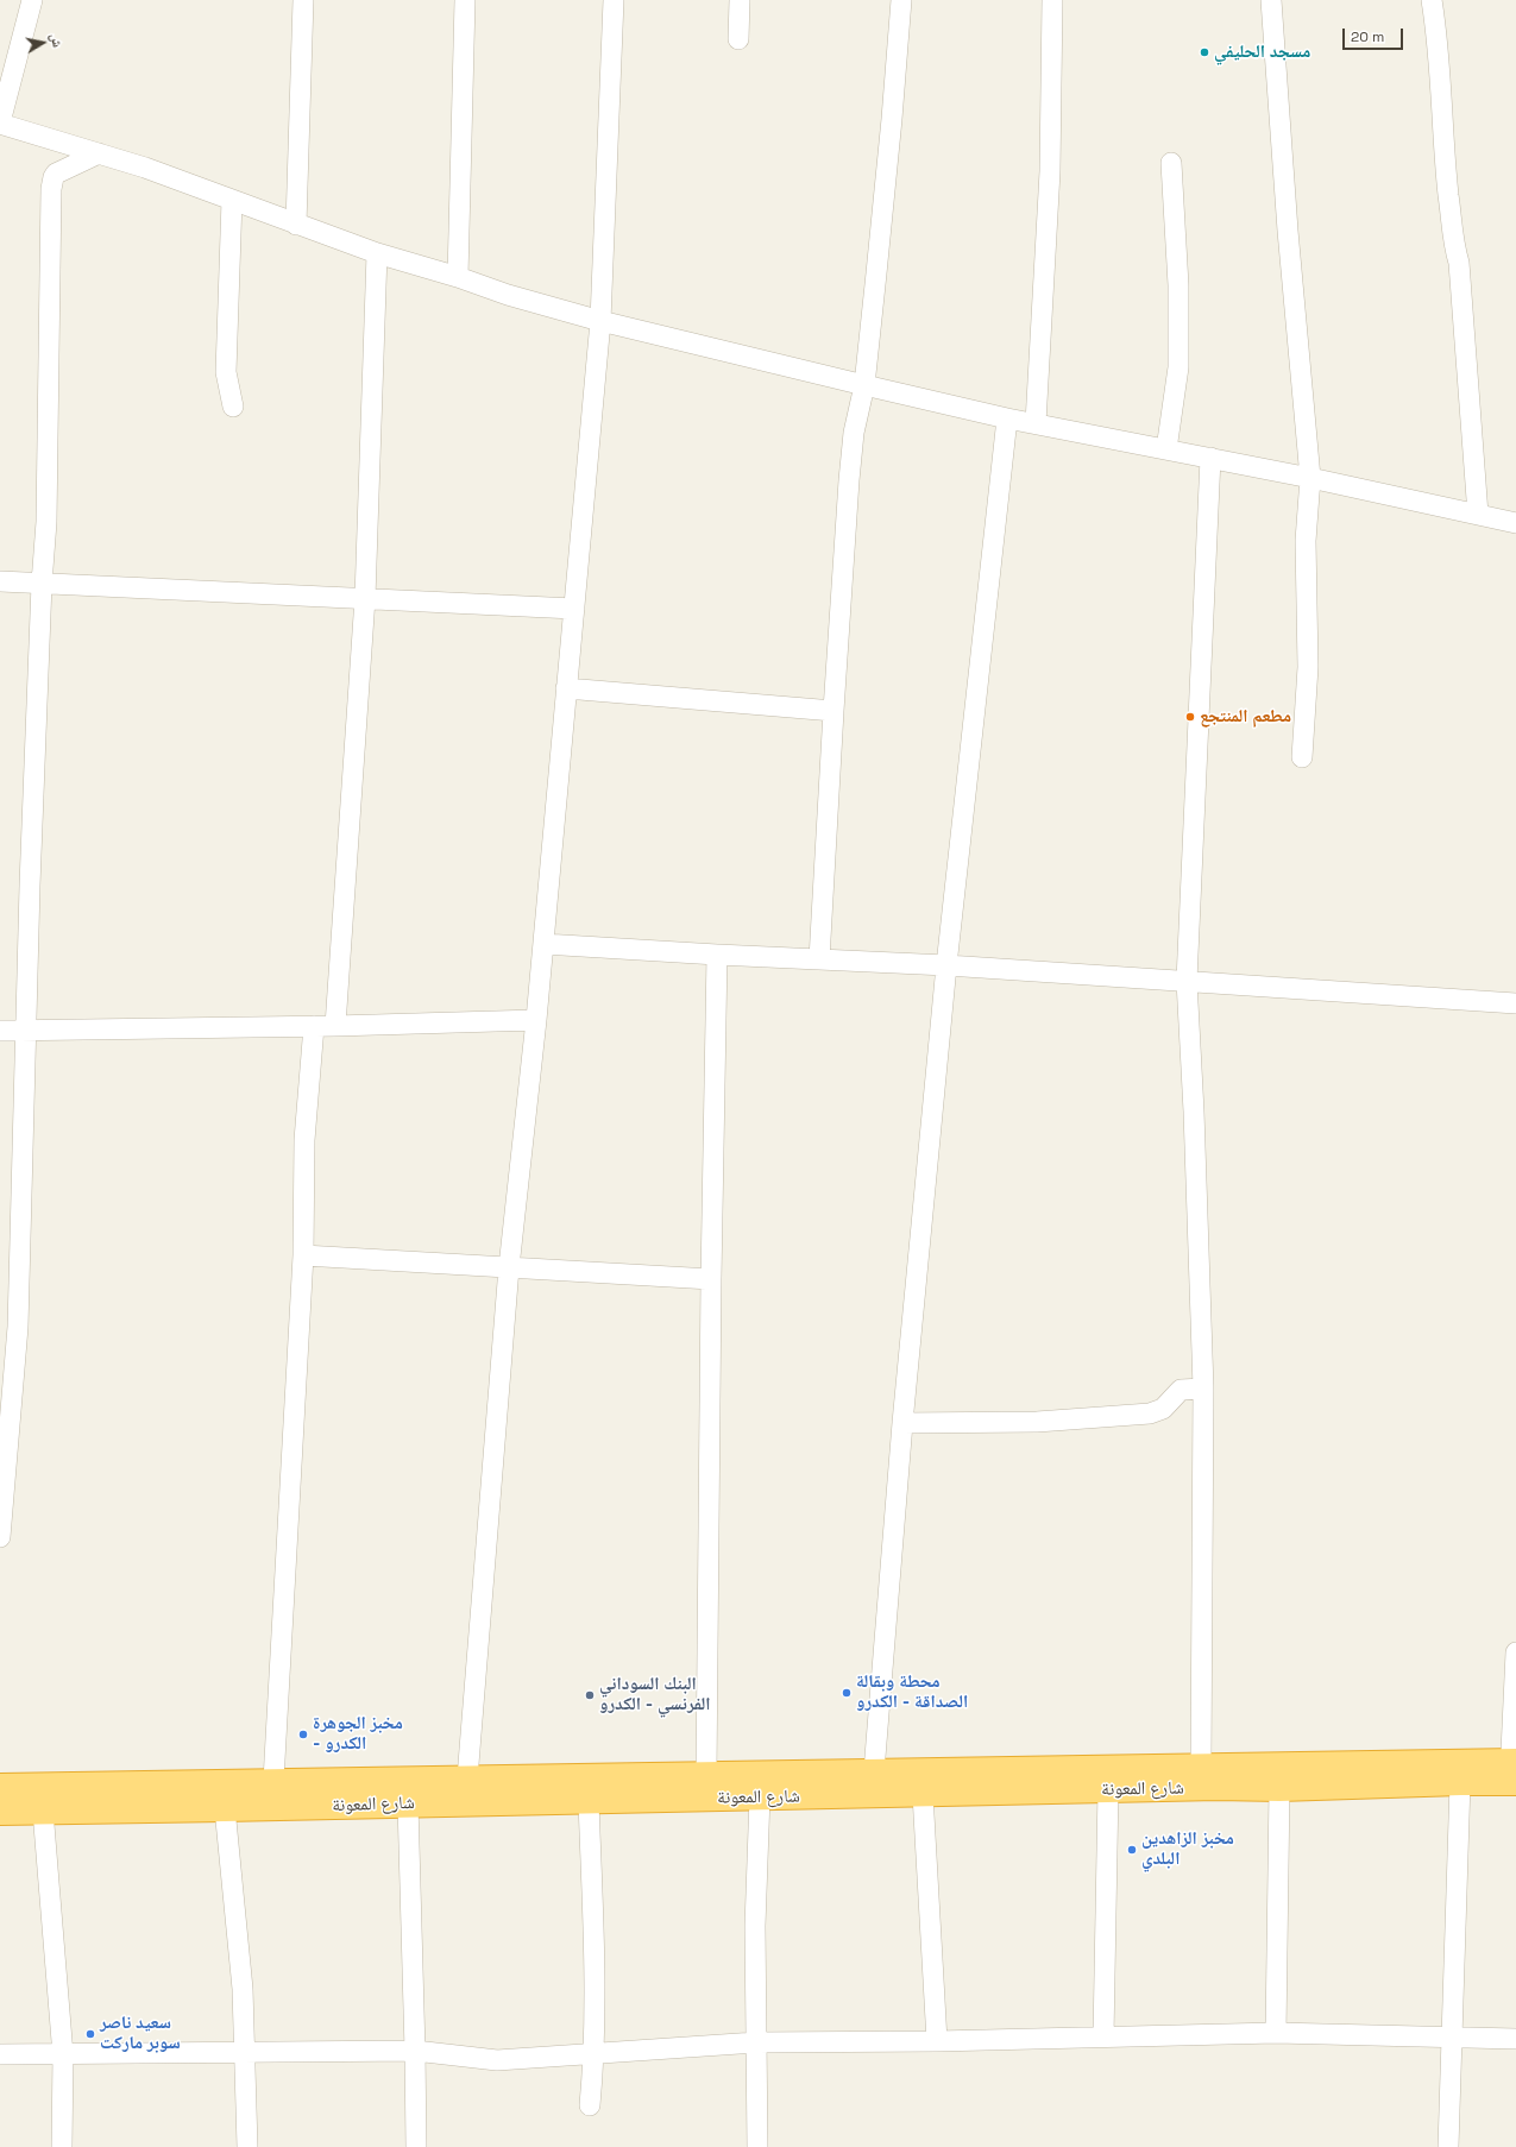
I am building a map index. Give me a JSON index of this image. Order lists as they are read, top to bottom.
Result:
{
  "streets": {
    "highway": ["شارع المعونة"]
  },
  "places": [
    "مسجد الحليفي",
    "مطعم المنتجع",
    "محطة وبقالة الصداقة - الكدرو",
    "البنك السوداني الفرنسي - الكدرو",
    "مخبز الجوهرة - الكدرو",
    "مخبز الزاهدين البلدي",
    "سعيد ناصر سوبر ماركت"
  ],
  "scale_bar": "20 m",
  "north": "right"
}
